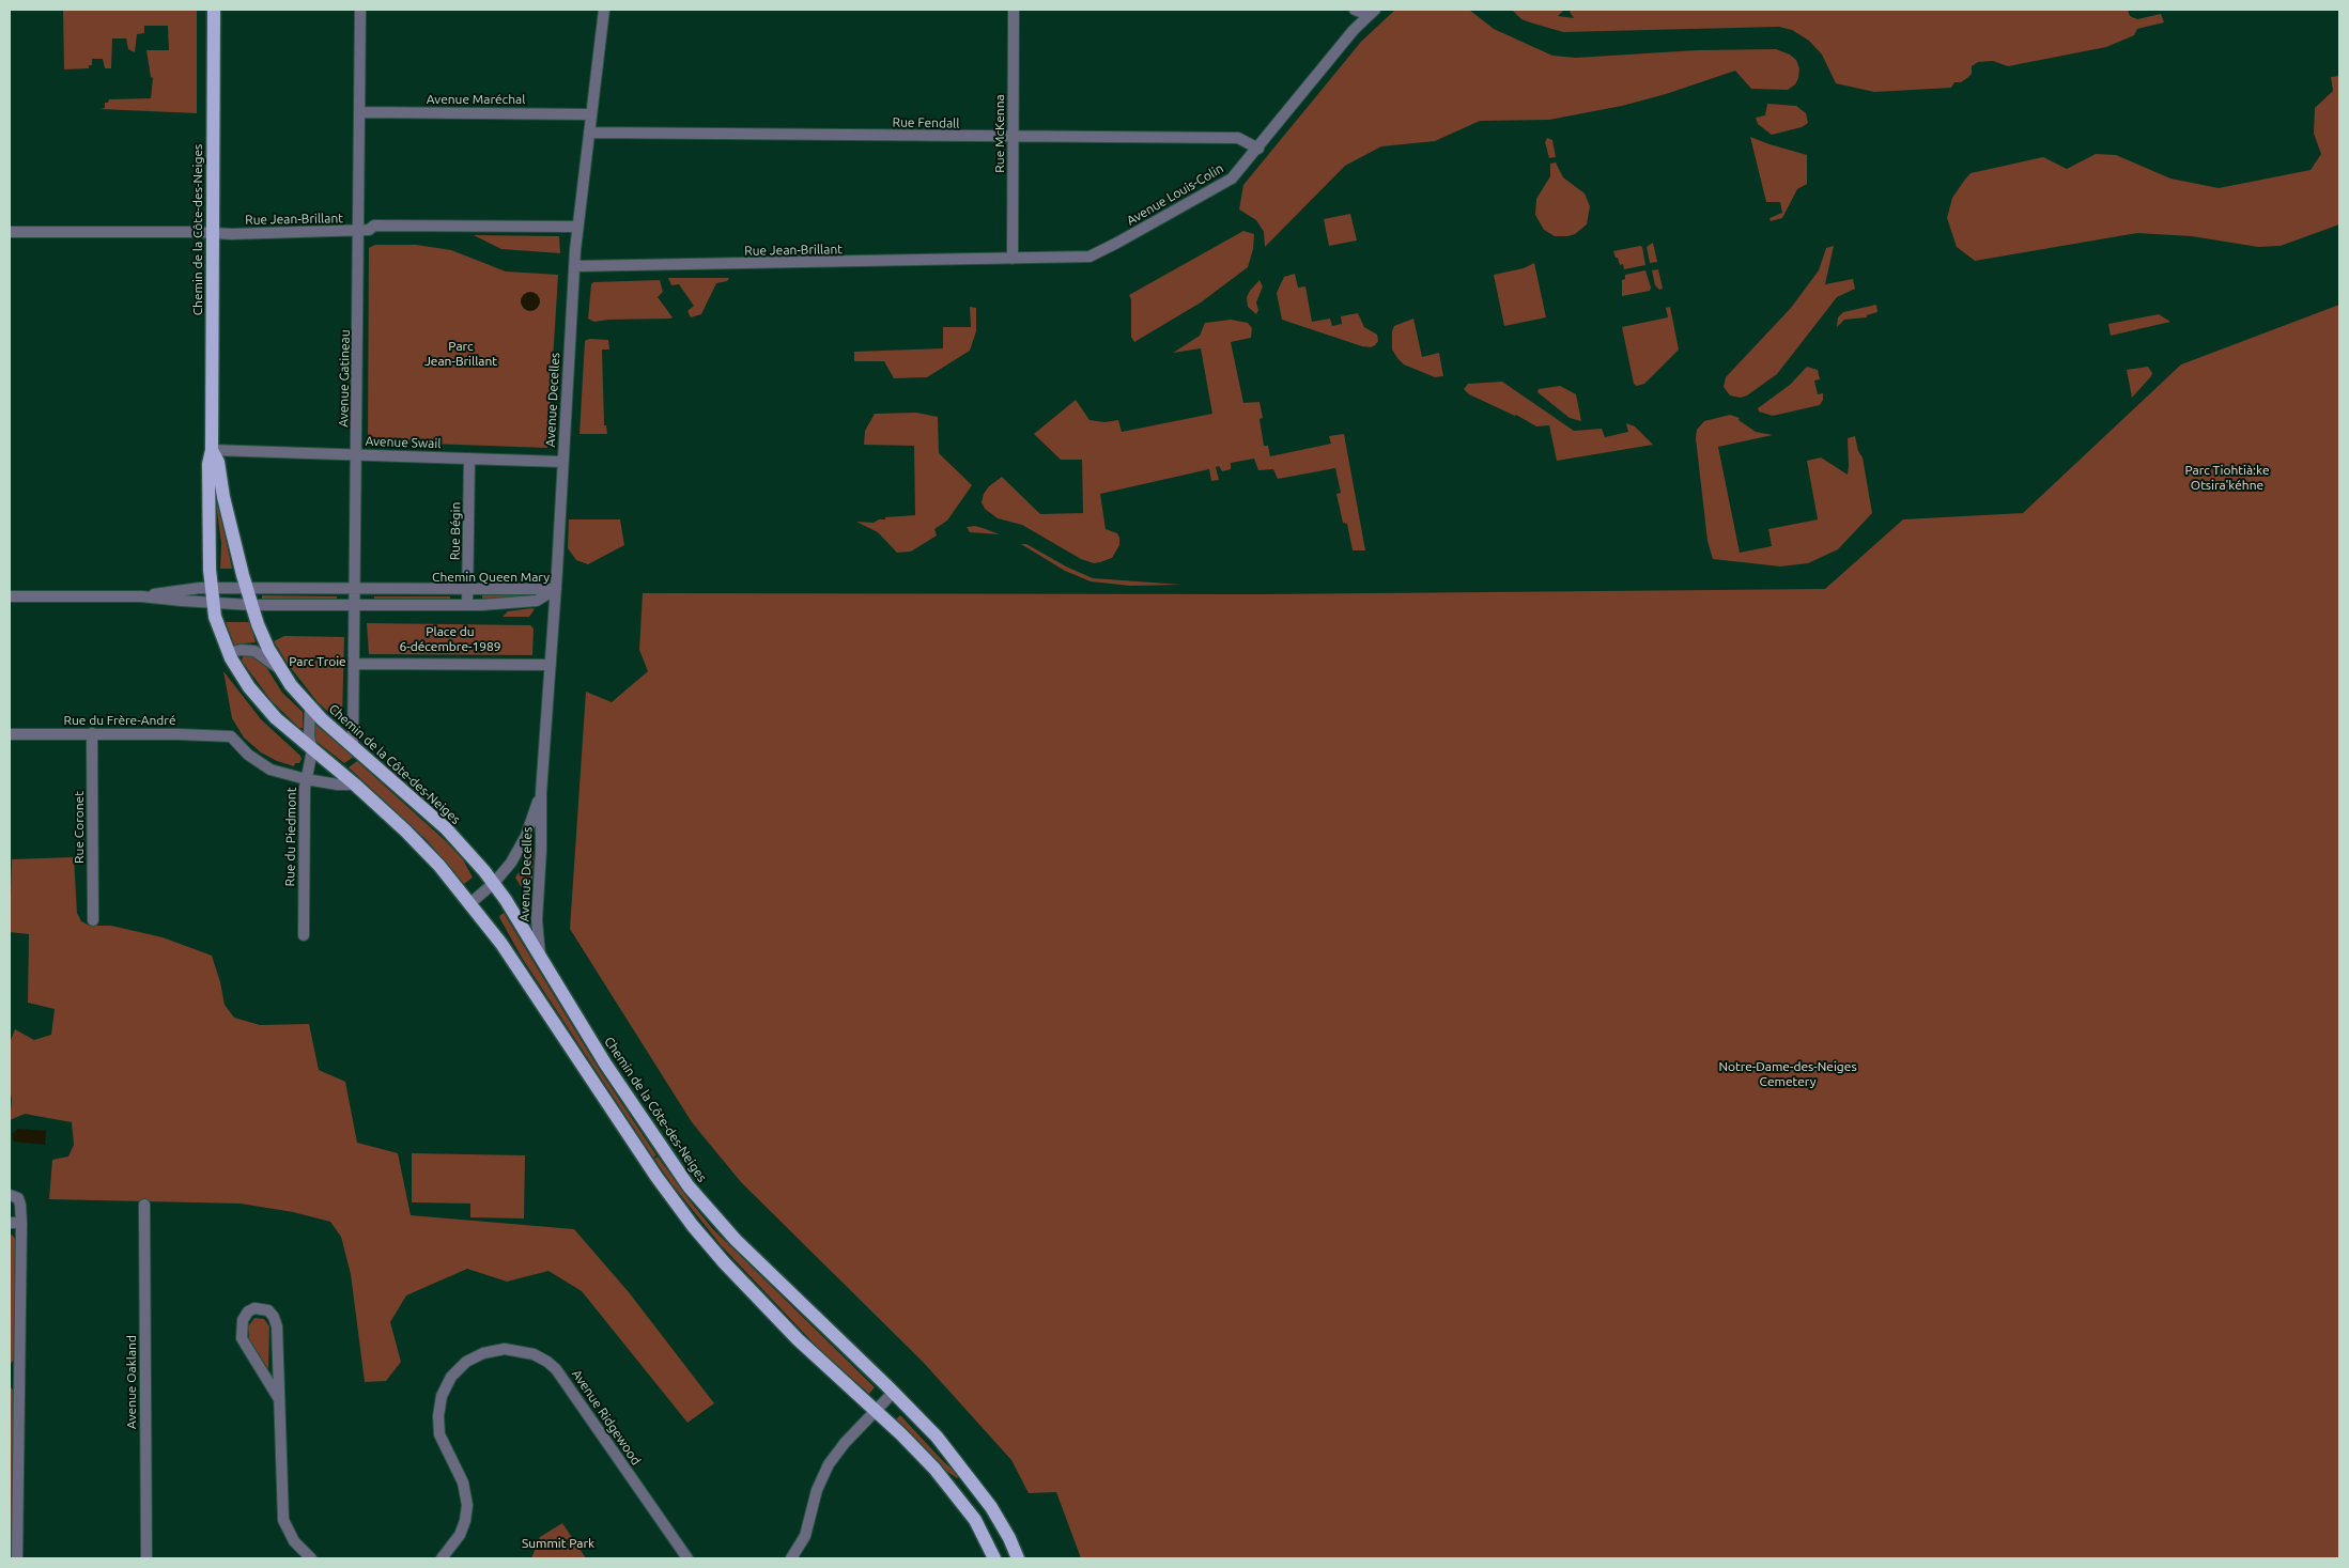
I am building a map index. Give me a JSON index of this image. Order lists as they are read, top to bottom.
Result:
{
  "streets": {
    "main road": ["Chemin de la Côte-des-Neiges"],
    "street": [
      "Avenue Maréchal",
      "Rue Fendall",
      "Rue McKenna",
      "Avenue Louis-Colin",
      "Rue Jean-Brillant",
      "Avenue Gatineau",
      "Avenue Decelles",
      "Avenue Swail",
      "Rue Bégin",
      "Chemin Queen Mary",
      "Rue du Frère-André",
      "Rue Coronet",
      "Rue du Piedmont",
      "Avenue Oakland",
      "Avenue Ridgewood"
    ]
  },
  "crossings": [
    ["Avenue Maréchal", "Avenue Gatineau"],
    ["Avenue Maréchal", "Avenue Decelles"],
    ["Rue Fendall", "Rue McKenna"],
    ["Rue Fendall", "Avenue Louis-Colin"],
    ["Rue Fendall", "Avenue Decelles"],
    ["Rue McKenna", "Avenue Louis-Colin"],
    ["Rue McKenna", "Rue Jean-Brillant"],
    ["Avenue Louis-Colin", "Rue Jean-Brillant"],
    ["Rue Jean-Brillant", "Chemin de la Côte-des-Neiges"],
    ["Rue Jean-Brillant", "Avenue Gatineau"],
    ["Rue Jean-Brillant", "Avenue Decelles"],
    ["Chemin de la Côte-des-Neiges", "Avenue Gatineau"],
    ["Chemin de la Côte-des-Neiges", "Avenue Decelles"],
    ["Chemin de la Côte-des-Neiges", "Avenue Swail"],
    ["Chemin de la Côte-des-Neiges", "Chemin Queen Mary"],
    ["Chemin de la Côte-des-Neiges", "Rue du Piedmont"],
    ["Avenue Gatineau", "Avenue Swail"],
    ["Avenue Gatineau", "Chemin Queen Mary"],
    ["Avenue Decelles", "Avenue Swail"],
    ["Avenue Decelles", "Chemin Queen Mary"],
    ["Avenue Swail", "Rue Bégin"],
    ["Rue Bégin", "Chemin Queen Mary"],
    ["Rue du Frère-André", "Rue Coronet"],
    ["Rue du Frère-André", "Rue du Piedmont"]
  ],
  "parks": [
    "Parc Jean-Brillant",
    "Parc Tiohtià:ke Otsira'kéhne",
    "Place du 6-décembre-1989",
    "Parc Troie",
    "Notre-Dame-des-Neiges Cemetery",
    "Summit Park"
  ]
}
